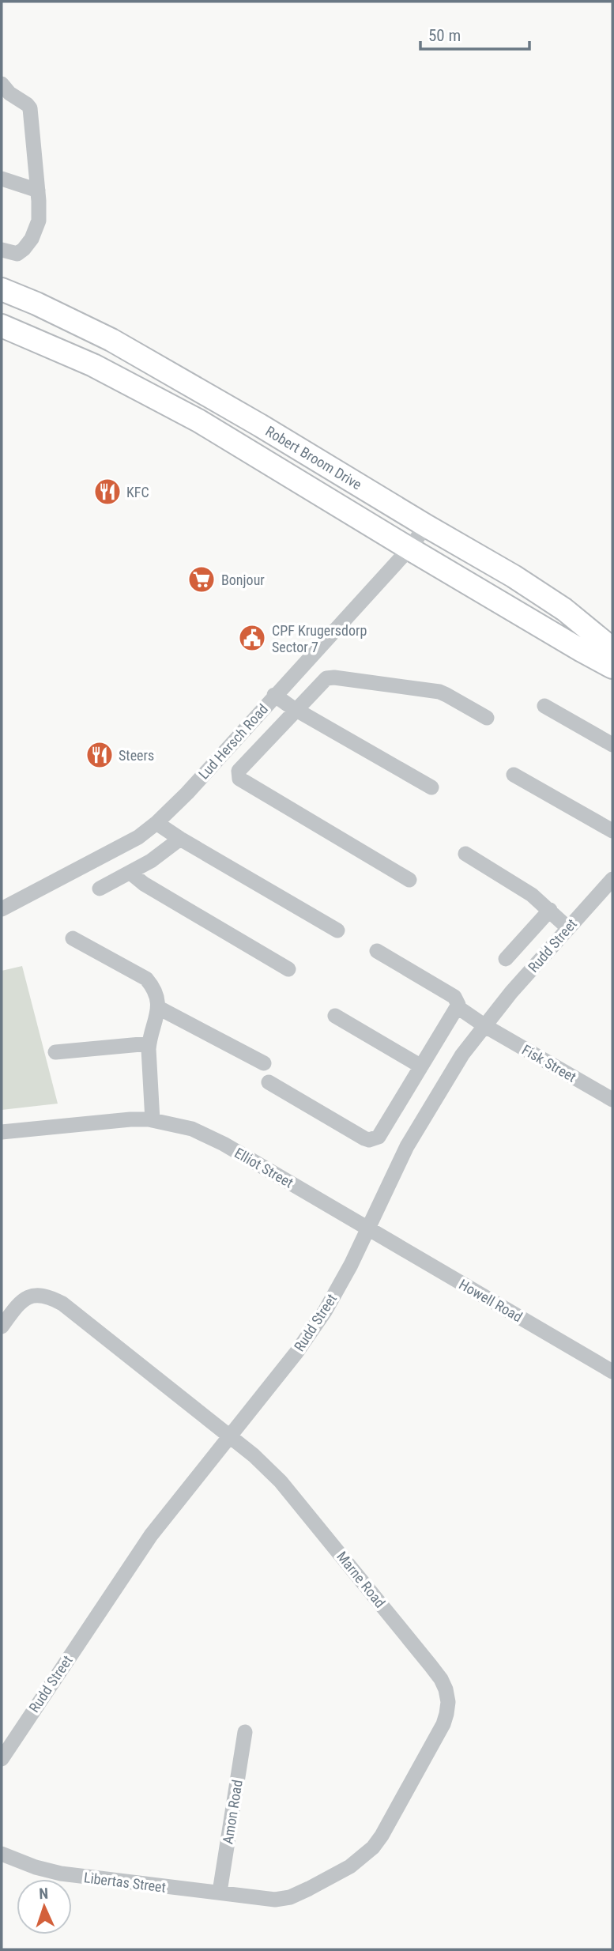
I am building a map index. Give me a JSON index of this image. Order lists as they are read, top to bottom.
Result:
{
  "streets": {
    "street": [
      "Robert Broom Drive",
      "Lud Hersch Road",
      "Rudd Street",
      "Fisk Street",
      "Elliot Street",
      "Howell Road",
      "Marne Road",
      "Amon Road",
      "Libertas Street"
    ]
  },
  "crossings": [
    ["Robert Broom Drive", "Lud Hersch Road"],
    ["Rudd Street", "Fisk Street"],
    ["Rudd Street", "Elliot Street"],
    ["Rudd Street", "Howell Road"],
    ["Rudd Street", "Marne Road"],
    ["Elliot Street", "Howell Road"],
    ["Marne Road", "Amon Road"],
    ["Marne Road", "Libertas Street"],
    ["Amon Road", "Libertas Street"]
  ],
  "places": {
    "restaurant": ["KFC", "Steers"],
    "supermarket": ["Bonjour"],
    "public building": ["CPF Krugersdorp Sector 7"]
  },
  "scale_bar": "50 m",
  "north": "top"
}
